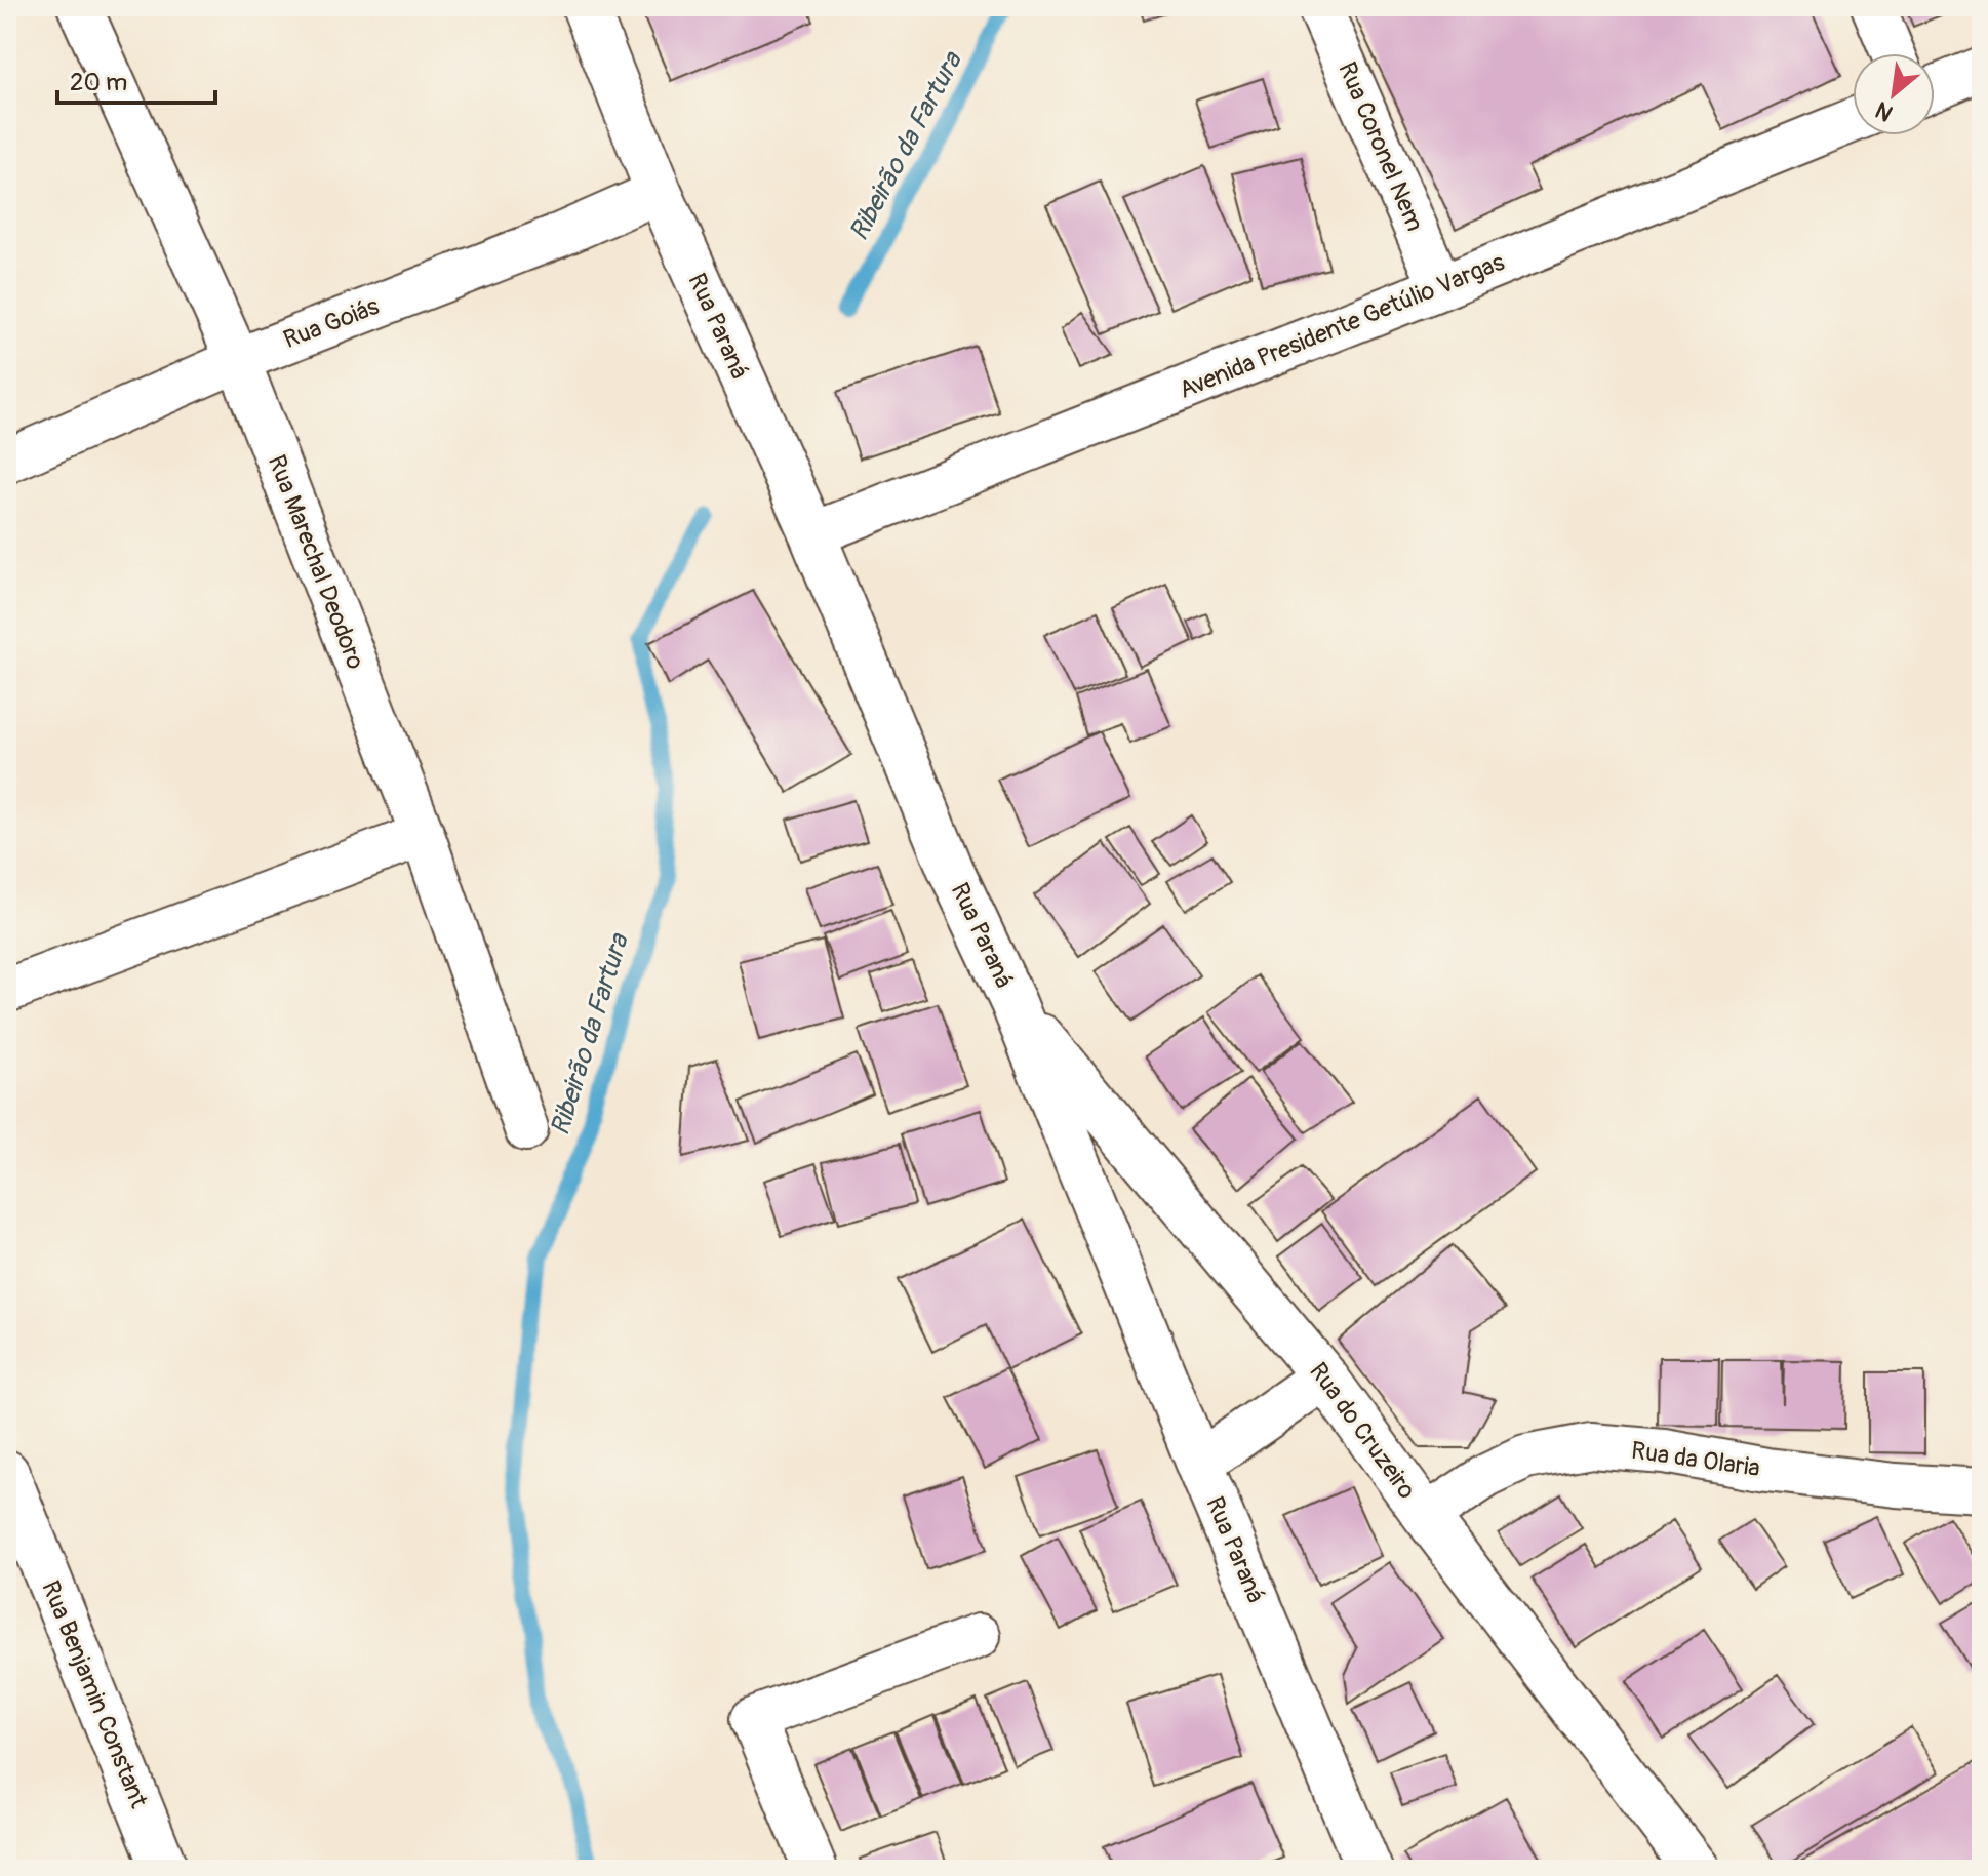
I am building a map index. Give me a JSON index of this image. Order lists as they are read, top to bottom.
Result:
{
  "streets": {
    "street": [
      "Rua Coronel Nem",
      "Rua Goiás",
      "Rua Paraná",
      "Avenida Presidente Getúlio Vargas",
      "Rua Marechal Deodoro",
      "Rua do Cruzeiro",
      "Rua da Olaria",
      "Rua Benjamin Constant"
    ]
  },
  "crossings": [
    ["Rua Coronel Nem", "Avenida Presidente Getúlio Vargas"],
    ["Rua Goiás", "Rua Paraná"],
    ["Rua Goiás", "Rua Marechal Deodoro"],
    ["Rua Paraná", "Avenida Presidente Getúlio Vargas"],
    ["Rua Paraná", "Rua do Cruzeiro"],
    ["Rua do Cruzeiro", "Rua da Olaria"]
  ],
  "water": ["Ribeirão da Fartura"],
  "scale_bar": "20 m",
  "north": "bottom left"
}
